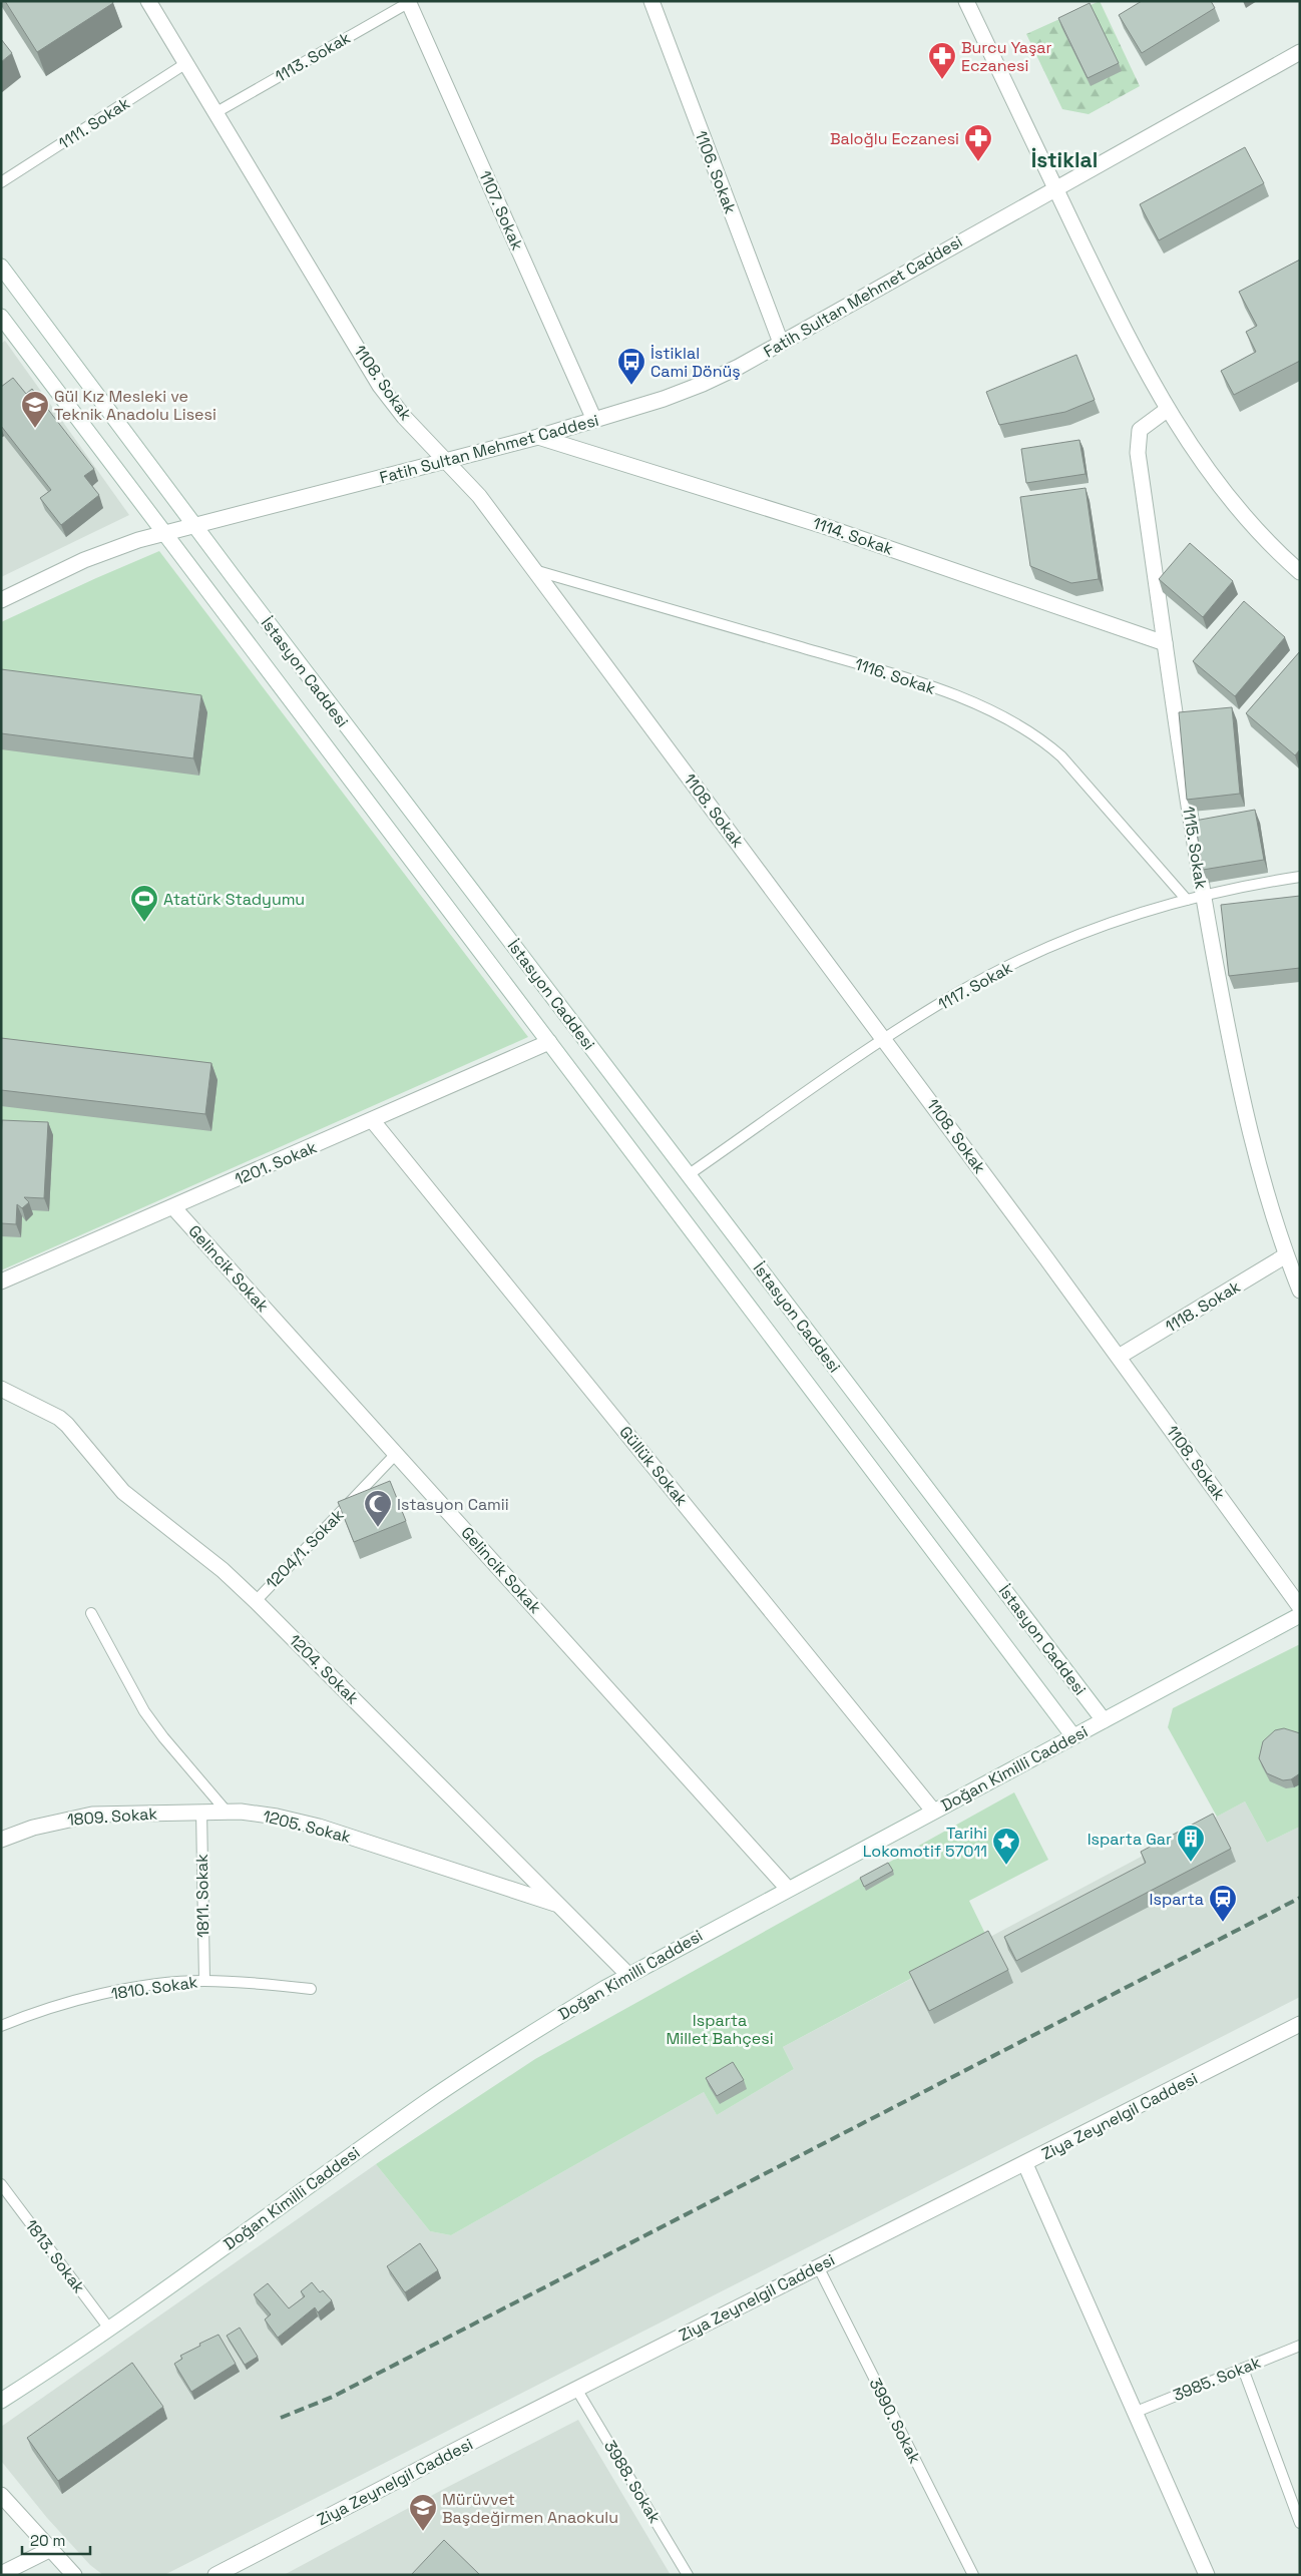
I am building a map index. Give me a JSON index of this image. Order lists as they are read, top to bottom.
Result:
{
  "streets": {
    "street": [
      "1106. Sokak",
      "1107. Sokak",
      "Fatih Sultan Mehmet Caddesi",
      "1108. Sokak",
      "1114. Sokak",
      "İstasyon Caddesi",
      "1115. Sokak",
      "1201. Sokak",
      "Gelincik Sokak",
      "1118. Sokak",
      "Güllük Sokak",
      "1204. Sokak",
      "Doğan Kimilli Caddesi",
      "1809. Sokak",
      "1205. Sokak",
      "Ziya Zeynelgil Caddesi"
    ],
    "lane": [
      "1113. Sokak",
      "1111. Sokak",
      "1116. Sokak",
      "1117. Sokak",
      "1204/1. Sokak",
      "1811. Sokak",
      "1810. Sokak",
      "1813. Sokak",
      "3985. Sokak",
      "3990. Sokak",
      "3988. Sokak"
    ]
  },
  "crossings": [
    ["1113. Sokak", "1107. Sokak"],
    ["1113. Sokak", "1108. Sokak"],
    ["1111. Sokak", "1108. Sokak"],
    ["1106. Sokak", "Fatih Sultan Mehmet Caddesi"],
    ["1107. Sokak", "Fatih Sultan Mehmet Caddesi"],
    ["Fatih Sultan Mehmet Caddesi", "1108. Sokak"],
    ["Fatih Sultan Mehmet Caddesi", "1114. Sokak"],
    ["Fatih Sultan Mehmet Caddesi", "İstasyon Caddesi"],
    ["1108. Sokak", "1116. Sokak"],
    ["1108. Sokak", "1117. Sokak"],
    ["1108. Sokak", "1118. Sokak"],
    ["1114. Sokak", "1115. Sokak"],
    ["İstasyon Caddesi", "1117. Sokak"],
    ["İstasyon Caddesi", "1201. Sokak"],
    ["İstasyon Caddesi", "Doğan Kimilli Caddesi"],
    ["1116. Sokak", "1117. Sokak"],
    ["1115. Sokak", "1117. Sokak"],
    ["1115. Sokak", "1118. Sokak"],
    ["1201. Sokak", "Gelincik Sokak"],
    ["1201. Sokak", "Güllük Sokak"],
    ["Gelincik Sokak", "1204/1. Sokak"],
    ["Gelincik Sokak", "Doğan Kimilli Caddesi"],
    ["Güllük Sokak", "Doğan Kimilli Caddesi"],
    ["1204/1. Sokak", "1204. Sokak"],
    ["1204. Sokak", "Doğan Kimilli Caddesi"],
    ["1204. Sokak", "1205. Sokak"],
    ["Doğan Kimilli Caddesi", "1813. Sokak"],
    ["1809. Sokak", "1205. Sokak"],
    ["1809. Sokak", "1811. Sokak"],
    ["1811. Sokak", "1810. Sokak"],
    ["Ziya Zeynelgil Caddesi", "3990. Sokak"],
    ["Ziya Zeynelgil Caddesi", "3988. Sokak"]
  ],
  "districts": ["İstiklal"],
  "parks": ["Isparta Millet Bahçesi"],
  "places": {
    "pharmacy": ["Burcu Yaşar Eczanesi", "Baloğlu Eczanesi"],
    "bus stop": ["İstiklal Cami Dönüş"],
    "school or university": ["Gül Kız Mesleki ve Teknik Anadolu Lisesi", "Mürüvvet Başdeğirmen Anaokulu"],
    "sports": ["Atatürk Stadyumu"],
    "mosque": ["Istasyon Camii"],
    "building": ["Isparta Gar"],
    "place": ["Tarihi Lokomotif 57011"],
    "station": ["Isparta"]
  },
  "scale_bar": "20 m"
}
